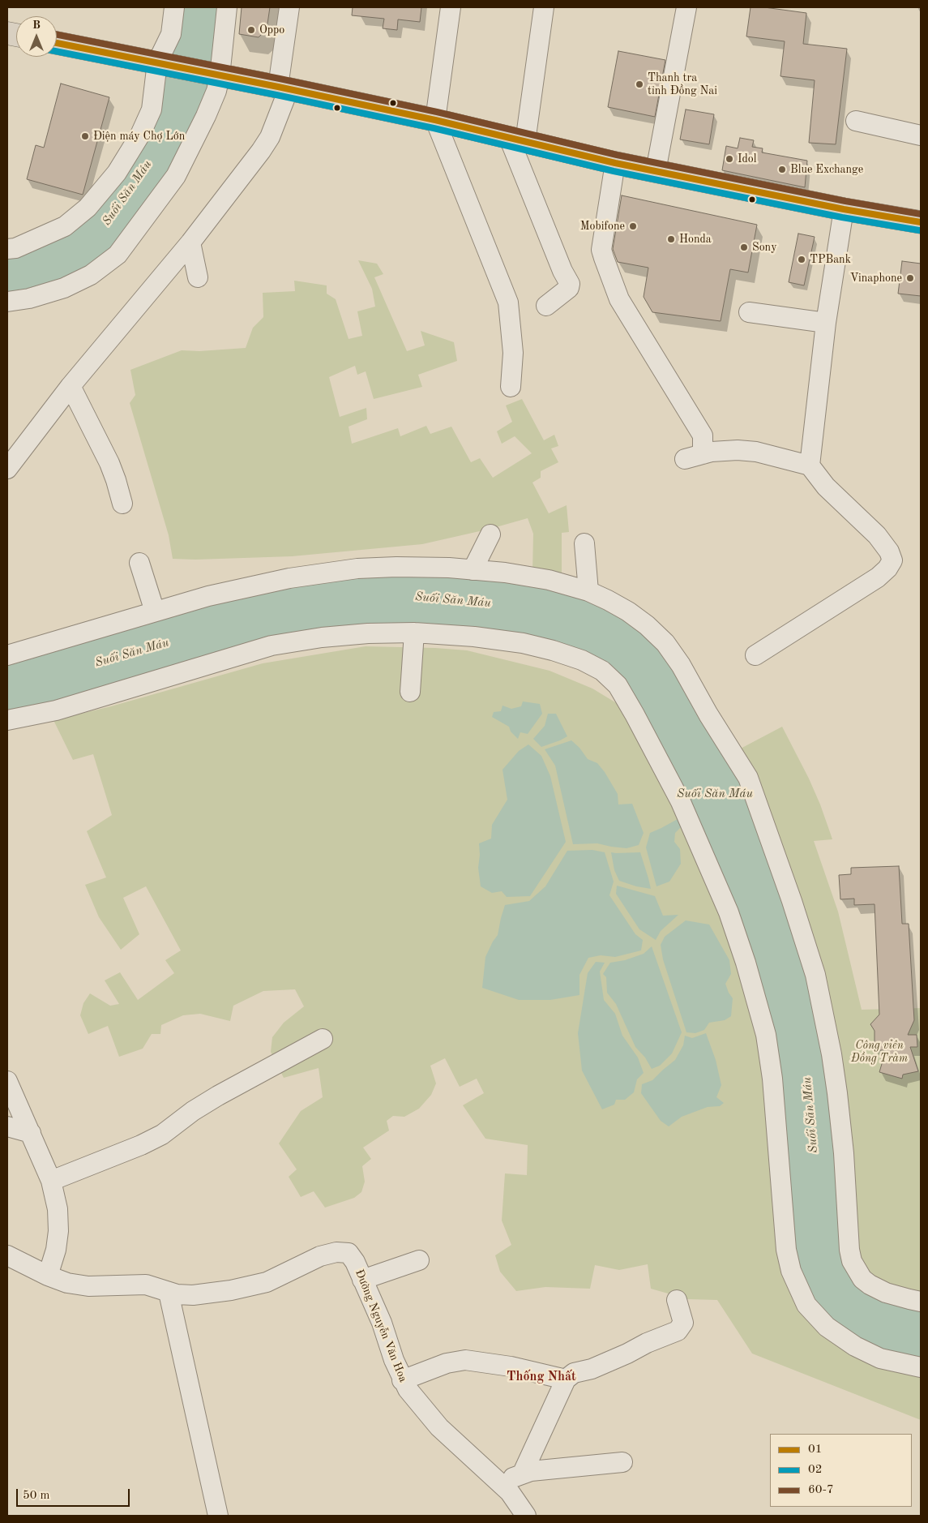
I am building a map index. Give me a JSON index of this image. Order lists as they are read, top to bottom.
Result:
{
  "streets": {
    "street": ["Đường Nguyễn Văn Hoa"]
  },
  "districts": ["Thống Nhất"],
  "water": ["Suối Săn Máu"],
  "parks": ["Công viên Đồng Tràm"],
  "places": [
    "Oppo",
    "Thanh tra tỉnh Đồng Nai",
    "Điện máy Chợ Lớn",
    "Idol",
    "Blue Exchange",
    "Mobifone",
    "Honda",
    "Sony",
    "TPBank",
    "Vinaphone"
  ],
  "lines": ["transit line 60-7", "transit line 01", "transit line 02"],
  "legend": ["01", "02", "60-7"],
  "scale_bar": "50 m",
  "north": "top"
}
